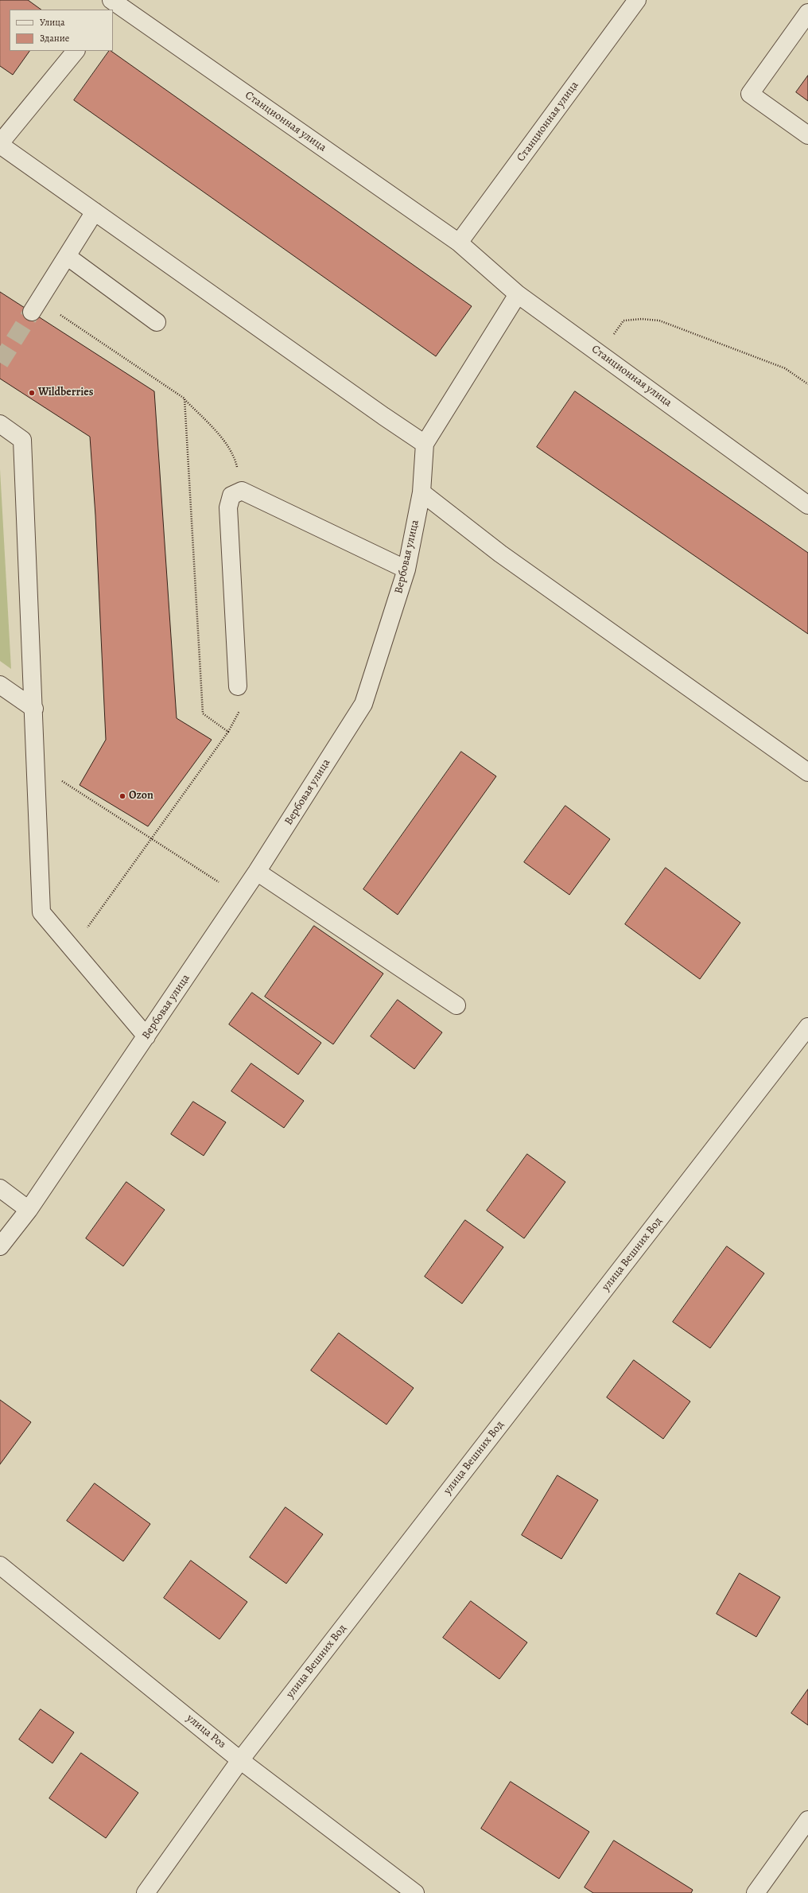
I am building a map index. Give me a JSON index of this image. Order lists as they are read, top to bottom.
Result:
{
  "streets": {
    "street": [
      "Станционная улица",
      "Вербовая улица",
      "улица Вешних Вод",
      "улица Роз"
    ]
  },
  "crossings": [
    ["Станционная улица", "Вербовая улица"],
    ["улица Вешних Вод", "улица Роз"]
  ],
  "places": ["Wildberries", "Ozon"],
  "legend": ["Улица", "Здание"]
}
